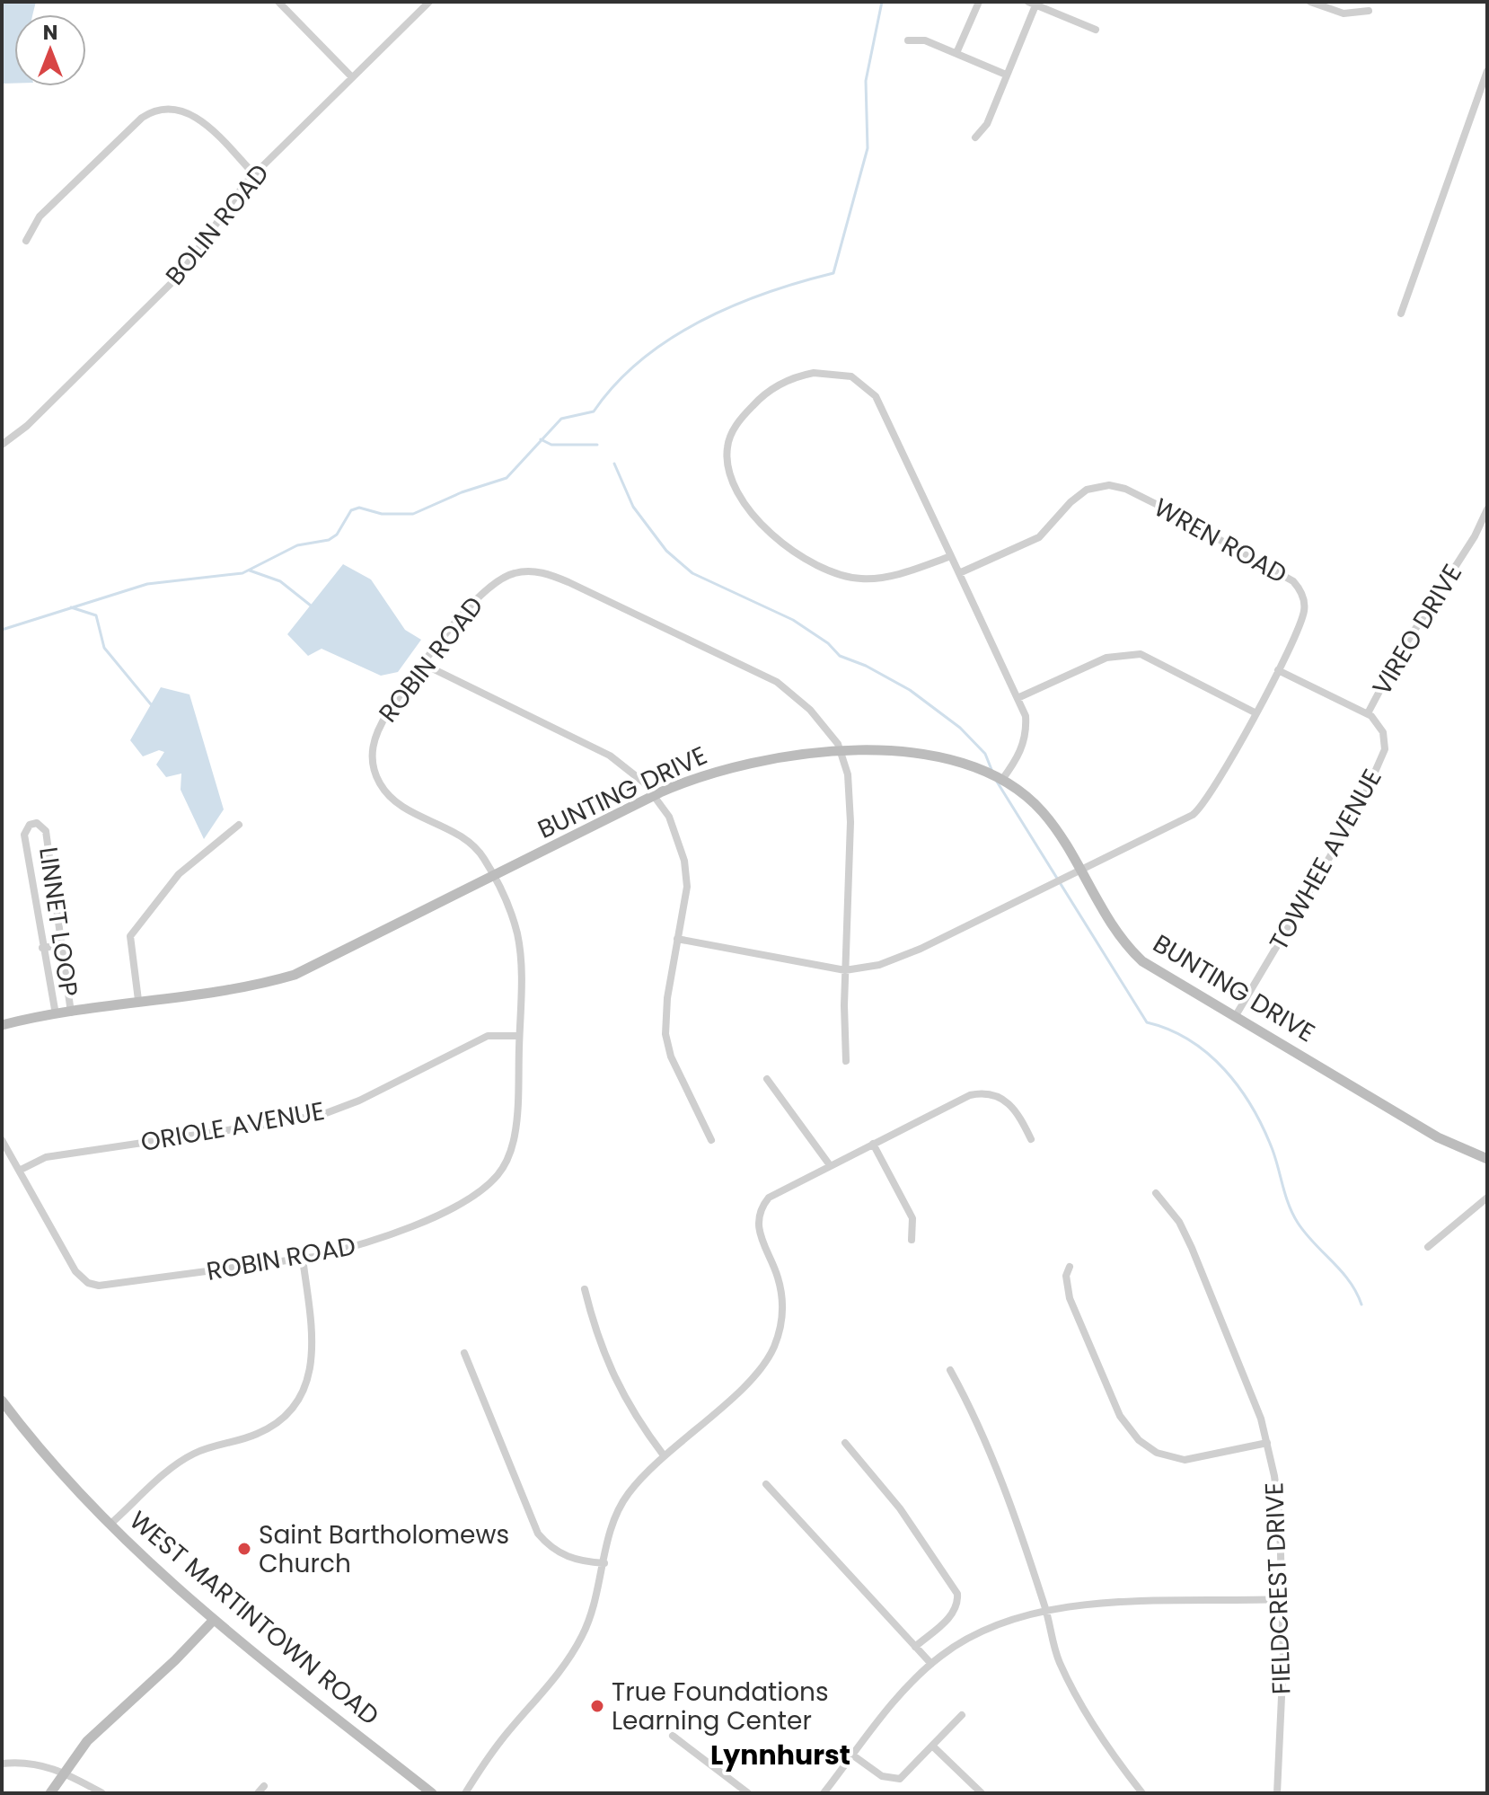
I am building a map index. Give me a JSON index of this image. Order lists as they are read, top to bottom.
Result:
{
  "streets": {
    "street": [
      "BOLIN ROAD",
      "WREN ROAD",
      "VIREO DRIVE",
      "ROBIN ROAD",
      "BUNTING DRIVE",
      "TOWHEE AVENUE",
      "LINNET LOOP",
      "ORIOLE AVENUE",
      "FIELDCREST DRIVE",
      "WEST MARTINTOWN ROAD"
    ]
  },
  "crossings": [
    ["WREN ROAD", "ROBIN ROAD"],
    ["WREN ROAD", "BUNTING DRIVE"],
    ["VIREO DRIVE", "TOWHEE AVENUE"],
    ["ROBIN ROAD", "BUNTING DRIVE"],
    ["ROBIN ROAD", "ORIOLE AVENUE"],
    ["BUNTING DRIVE", "TOWHEE AVENUE"],
    ["BUNTING DRIVE", "LINNET LOOP"]
  ],
  "districts": ["Lynnhurst"],
  "places": ["Saint Bartholomews Church", "True Foundations Learning Center"],
  "north": "top"
}
